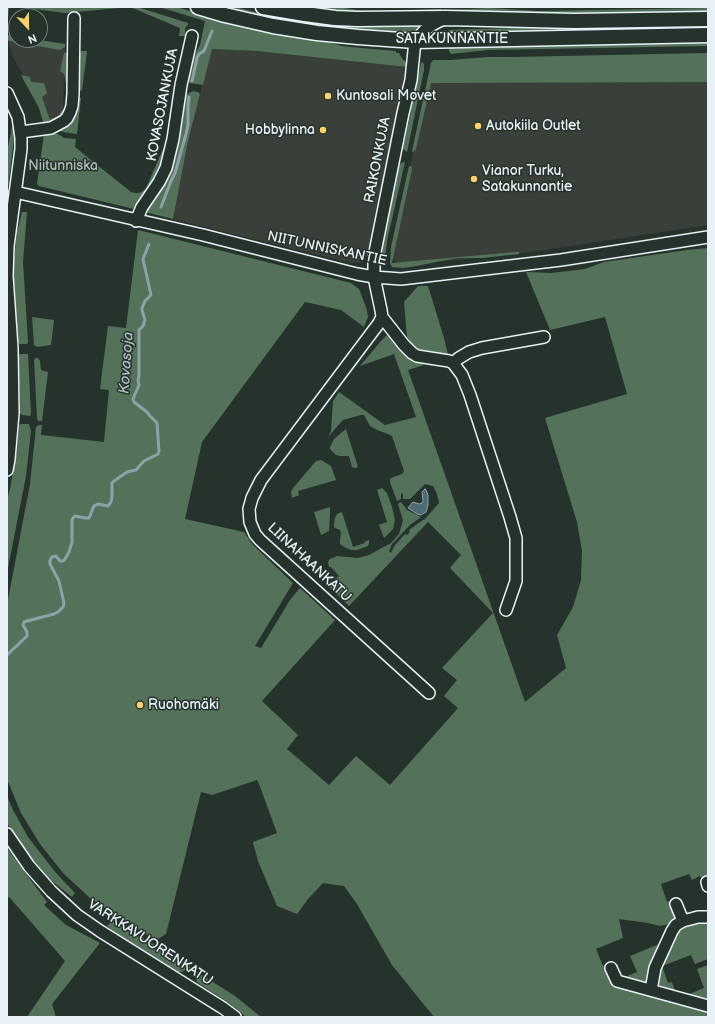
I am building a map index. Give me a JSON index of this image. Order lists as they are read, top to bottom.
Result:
{
  "streets": {
    "main road": ["SATAKUNNANTIE"],
    "street": [
      "KOVASOJANKUJA",
      "RAIKONKUJA",
      "NIITUNNISKANTIE",
      "LIINAHAANKATU",
      "VARKKAVUORENKATU"
    ]
  },
  "crossings": [
    ["SATAKUNNANTIE", "RAIKONKUJA"],
    ["KOVASOJANKUJA", "NIITUNNISKANTIE"],
    ["RAIKONKUJA", "NIITUNNISKANTIE"]
  ],
  "water": ["Kovasoja"],
  "parks": ["Niitunniska"],
  "places": [
    "Kuntosali Movet",
    "Autokiila Outlet",
    "Hobbylinna",
    "Vianor Turku, Satakunnantie",
    "Ruohomäki"
  ],
  "north": "bottom"
}
